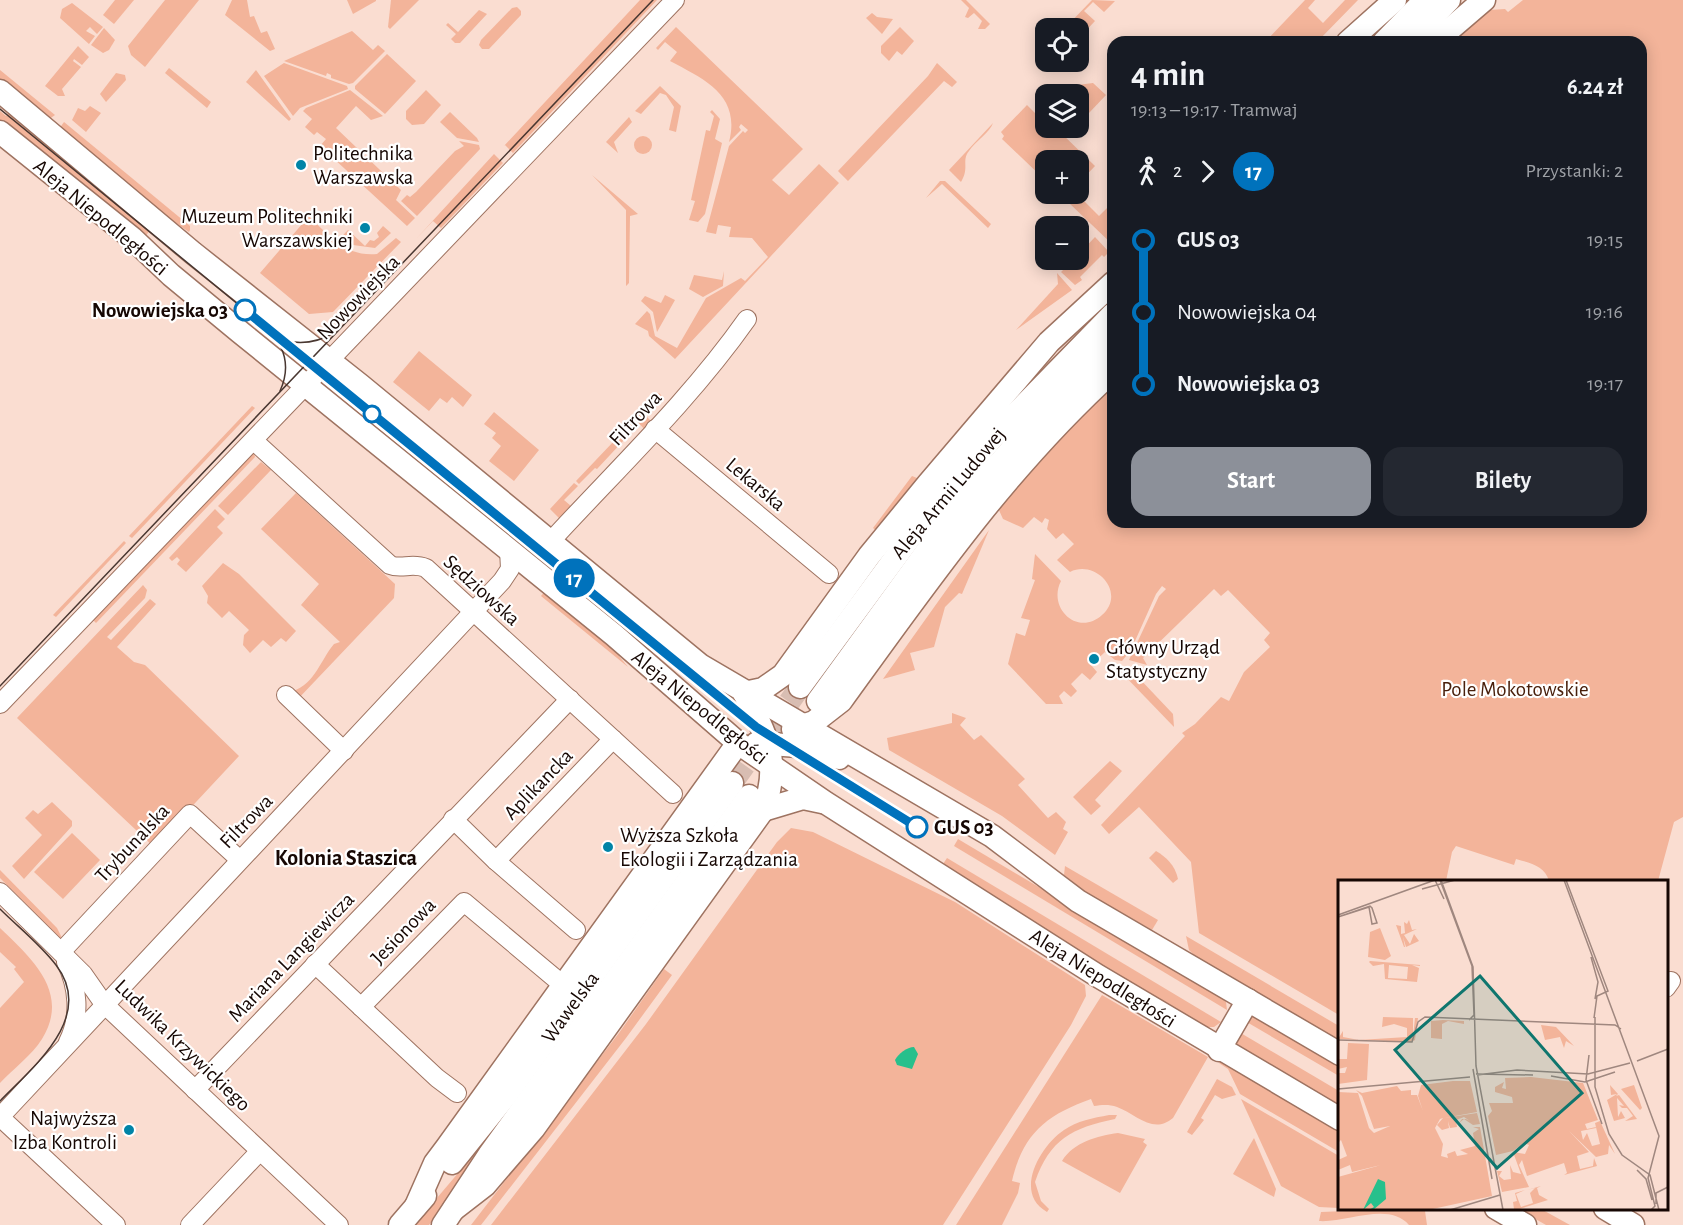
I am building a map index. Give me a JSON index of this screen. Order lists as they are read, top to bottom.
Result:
{
  "streets": {
    "main road": ["Aleja Niepodległości", "Aleja Armii Ludowej", "Wawelska"],
    "street": [
      "Nowowiejska",
      "Filtrowa",
      "Lekarska",
      "Sędziowska",
      "Aplikancka",
      "Trybunalska",
      "Jesionowa",
      "Mariana Langiewicza",
      "Ludwika Krzywickiego"
    ]
  },
  "crossings": [
    ["Aleja Niepodległości", "Nowowiejska"],
    ["Aleja Niepodległości", "Filtrowa"],
    ["Nowowiejska", "Sędziowska"],
    ["Filtrowa", "Lekarska"],
    ["Filtrowa", "Sędziowska"],
    ["Filtrowa", "Trybunalska"],
    ["Filtrowa", "Ludwika Krzywickiego"],
    ["Sędziowska", "Aplikancka"],
    ["Sędziowska", "Mariana Langiewicza"],
    ["Trybunalska", "Ludwika Krzywickiego"],
    ["Mariana Langiewicza", "Ludwika Krzywickiego"]
  ],
  "districts": ["Kolonia Staszica"],
  "parks": ["Pole Mokotowskie"],
  "places": [
    "Politechnika Warszawska",
    "Muzeum Politechniki Warszawskiej",
    "Nowowiejska 03",
    "Główny Urząd Statystyczny",
    "GUS 03",
    "Wyższa Szkoła Ekologii i Zarządzania",
    "Najwyższa Izba Kontroli"
  ],
  "lines": ["tram line 17"],
  "page": {
    "on_map": "17",
    "map_buttons": ["+", "−"],
    "heading": ["4 min", "19:13 – 19:17 · Tramwaj", "6.24 zł"],
    "legs": ["2", "17", "Przystanki: 2"],
    "list": [
      {
        "name": "GUS 03",
        "value": "19:15"
      },
      {
        "name": "Nowowiejska 04",
        "value": "19:16"
      },
      {
        "name": "Nowowiejska 03",
        "value": "19:17"
      }
    ],
    "buttons": ["Start", "Bilety"]
  }
}
